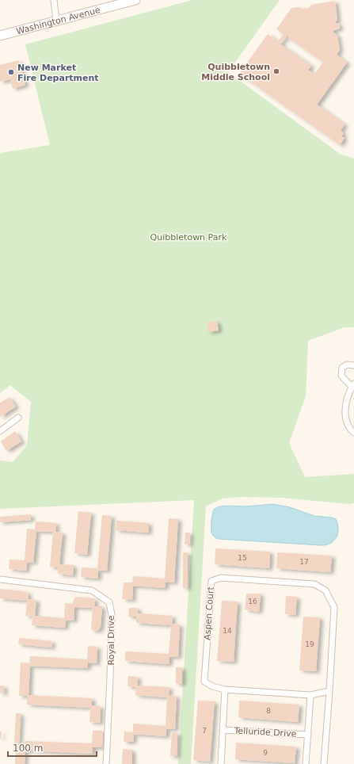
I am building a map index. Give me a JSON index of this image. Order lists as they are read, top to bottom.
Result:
{
  "streets": {
    "main road": ["Washington Avenue"],
    "street": ["Aspen Court", "Royal Drive", "Telluride Drive"]
  },
  "parks": ["Quibbletown Park"],
  "places": ["Quibbletown Middle School", "New Market Fire Department"],
  "house_numbers": [
    "15",
    "17",
    "16",
    "14",
    "19",
    "8",
    "7",
    "9"
  ],
  "scale_bar": "100 m"
}
